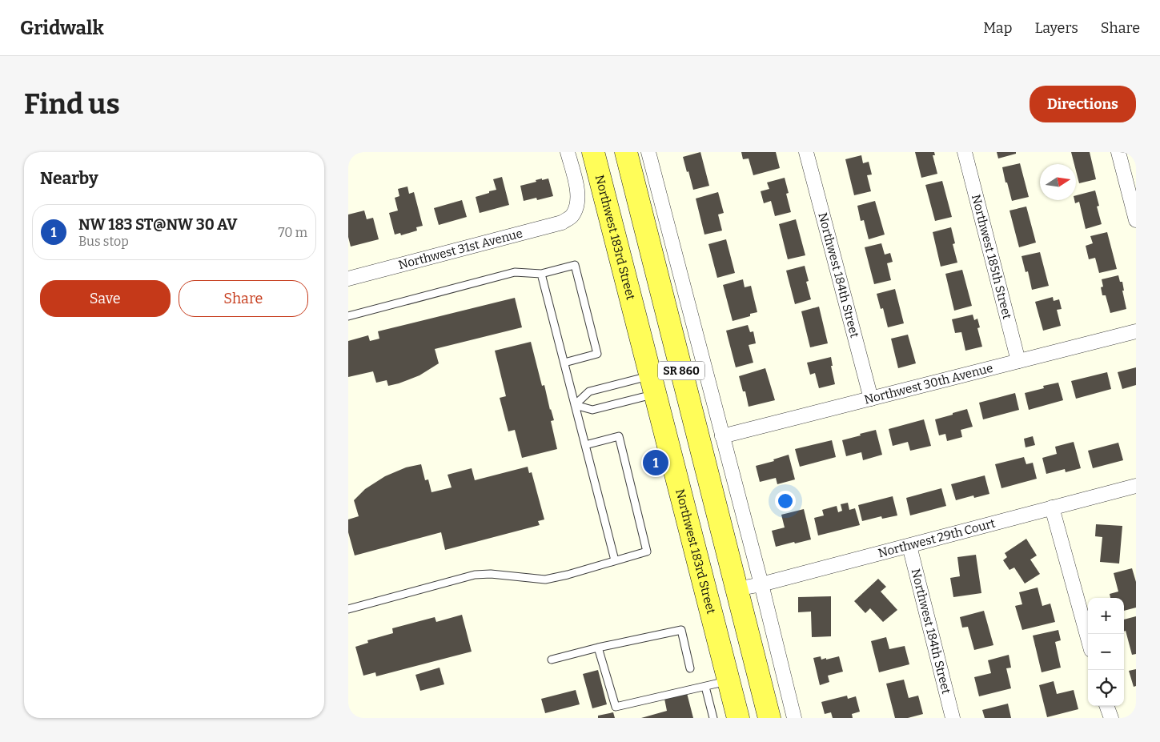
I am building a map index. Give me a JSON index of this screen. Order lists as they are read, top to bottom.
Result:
{
  "streets": {
    "main road": ["Northwest 183rd Street", "SR 860"],
    "street": [
      "Northwest 31st Avenue",
      "Northwest 185th Street",
      "Northwest 184th Street",
      "Northwest 30th Avenue",
      "Northwest 29th Court"
    ]
  },
  "crossings": [
    ["Northwest 185th Street", "Northwest 30th Avenue"],
    ["Northwest 184th Street", "Northwest 30th Avenue"],
    ["Northwest 184th Street", "Northwest 29th Court"],
    ["SR 860", "Northwest 29th Court"]
  ],
  "north": "right",
  "page": {
    "header": "Gridwalk",
    "nav": ["Map", "Layers", "Share"],
    "buttons": [
      "Directions",
      ["Save", "Share"]
    ],
    "title": "Find us",
    "heading": "Nearby",
    "list": [
      {
        "mark": "1",
        "name": "NW 183 ST@NW 30 AV",
        "note": "Bus stop",
        "value": "70 m"
      }
    ],
    "pins": "1",
    "map_buttons": ["+", "−"]
  }
}
